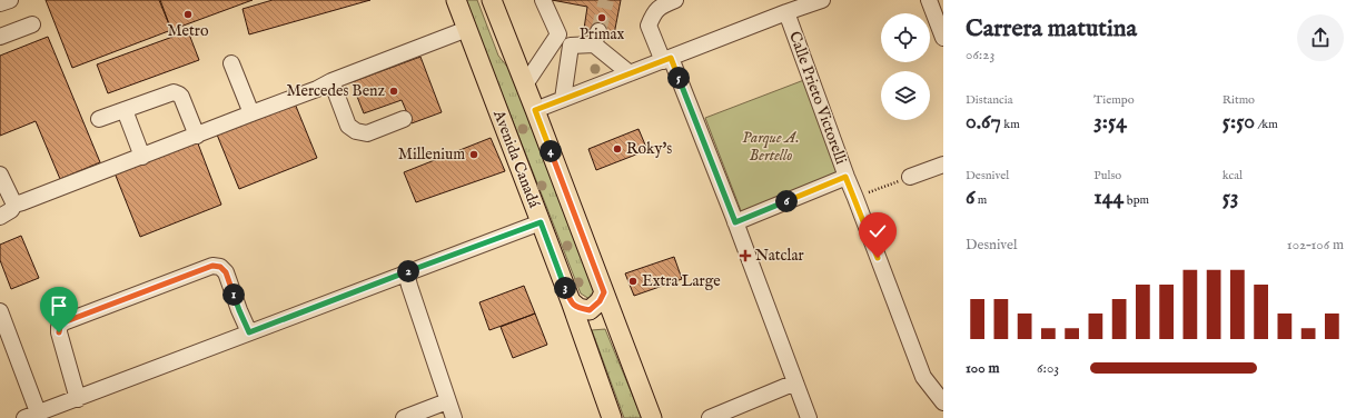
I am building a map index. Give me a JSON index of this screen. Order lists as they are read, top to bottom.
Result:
{
  "streets": {
    "main road": ["Avenida Canadá"],
    "street": ["Calle Prieto Victorelli"]
  },
  "parks": ["Parque A. Bertello"],
  "places": {
    "other": [
      "Metro",
      "Primax",
      "Mercedes Benz",
      "Roky's",
      "Millenium",
      "Extra Large"
    ],
    "health": ["Natclar"]
  },
  "page": {
    "heading": ["Carrera matutina", "06:23"],
    "pins": [
      "5",
      "4",
      "6",
      "2",
      "3",
      "1"
    ],
    "stats": [
      ["Distancia", "0.67 km"],
      ["Tiempo", "3:54"],
      ["Ritmo", "5:50 /km"],
      ["Desnivel", "6 m"],
      ["Pulso", "144 bpm"],
      ["kcal", "53"]
    ],
    "chart": ["Desnivel", "102–106 m"],
    "list": [
      {
        "name": "100 m",
        "note": "6:03"
      }
    ]
  }
}
